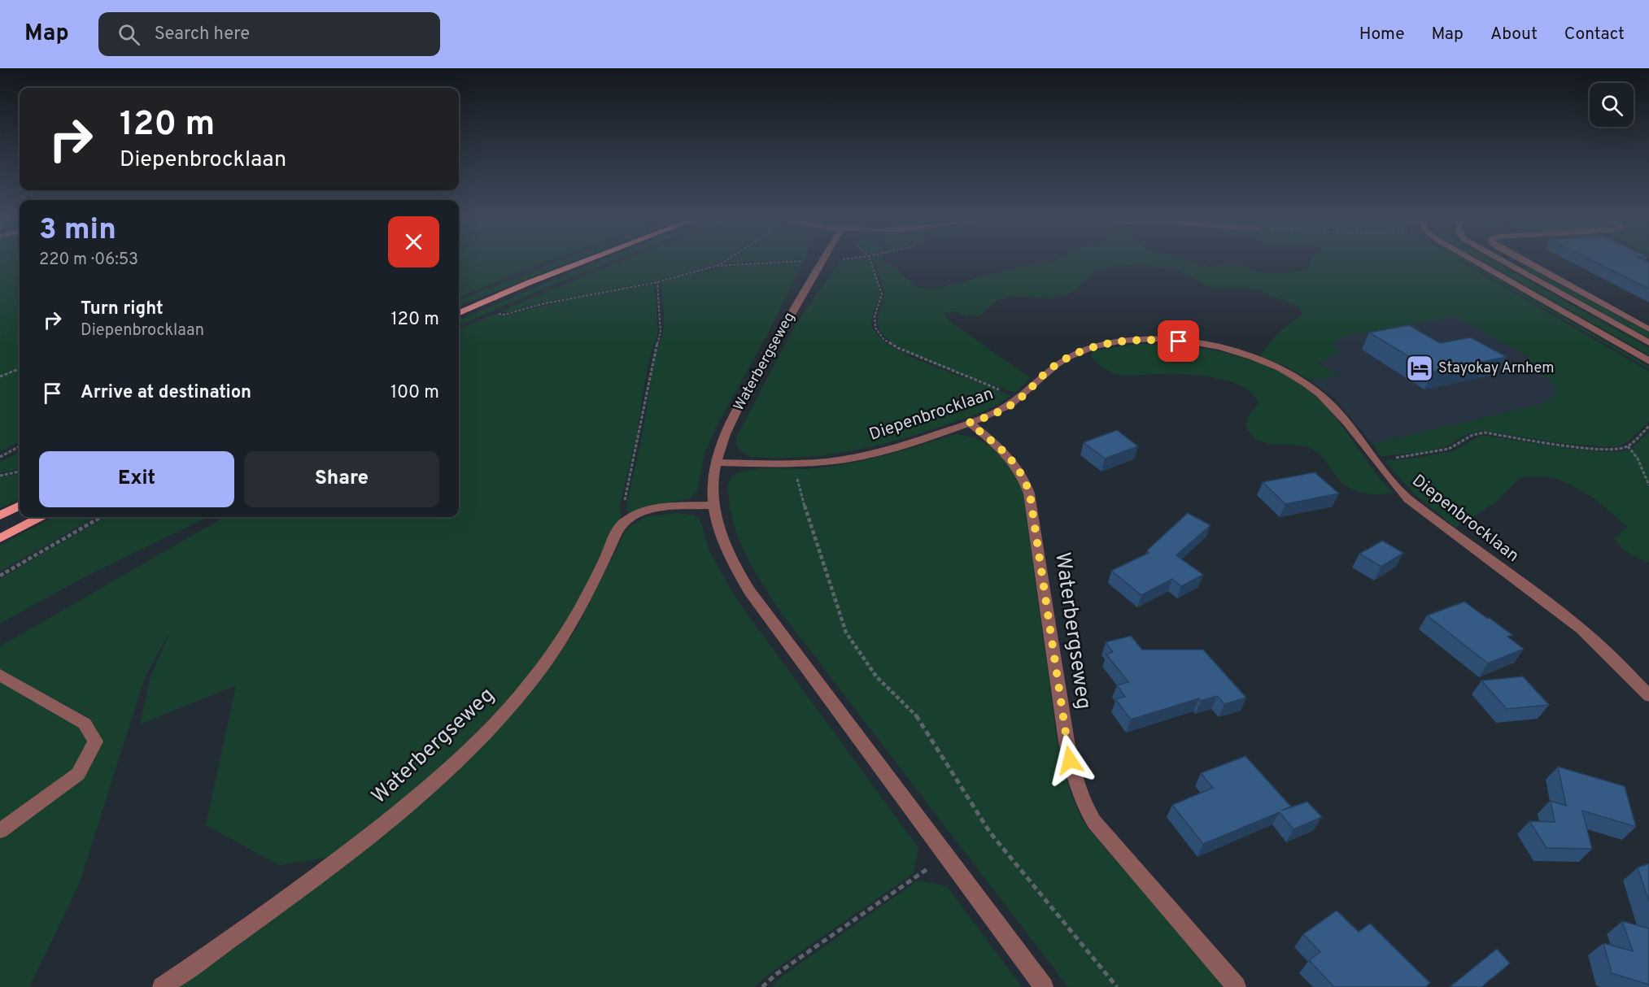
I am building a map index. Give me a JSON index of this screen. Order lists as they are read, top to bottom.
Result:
{
  "streets": {
    "street": ["Waterbergseweg", "Diepenbrocklaan"]
  },
  "crossings": [
    ["Waterbergseweg", "Diepenbrocklaan"]
  ],
  "places": {
    "hotel": ["Stayokay Arnhem"]
  },
  "page": {
    "header": "Map",
    "search": "Search here",
    "nav": [
      "Home",
      "Map",
      "About",
      "Contact"
    ],
    "turn": ["120 m", "Diepenbrocklaan"],
    "heading": ["3 min", "220 m · 06:53"],
    "list": [
      {
        "name": "Turn right",
        "note": "Diepenbrocklaan",
        "value": "120 m"
      },
      {
        "name": "Arrive at destination",
        "value": "100 m"
      }
    ],
    "buttons": ["Exit", "Share"]
  }
}
